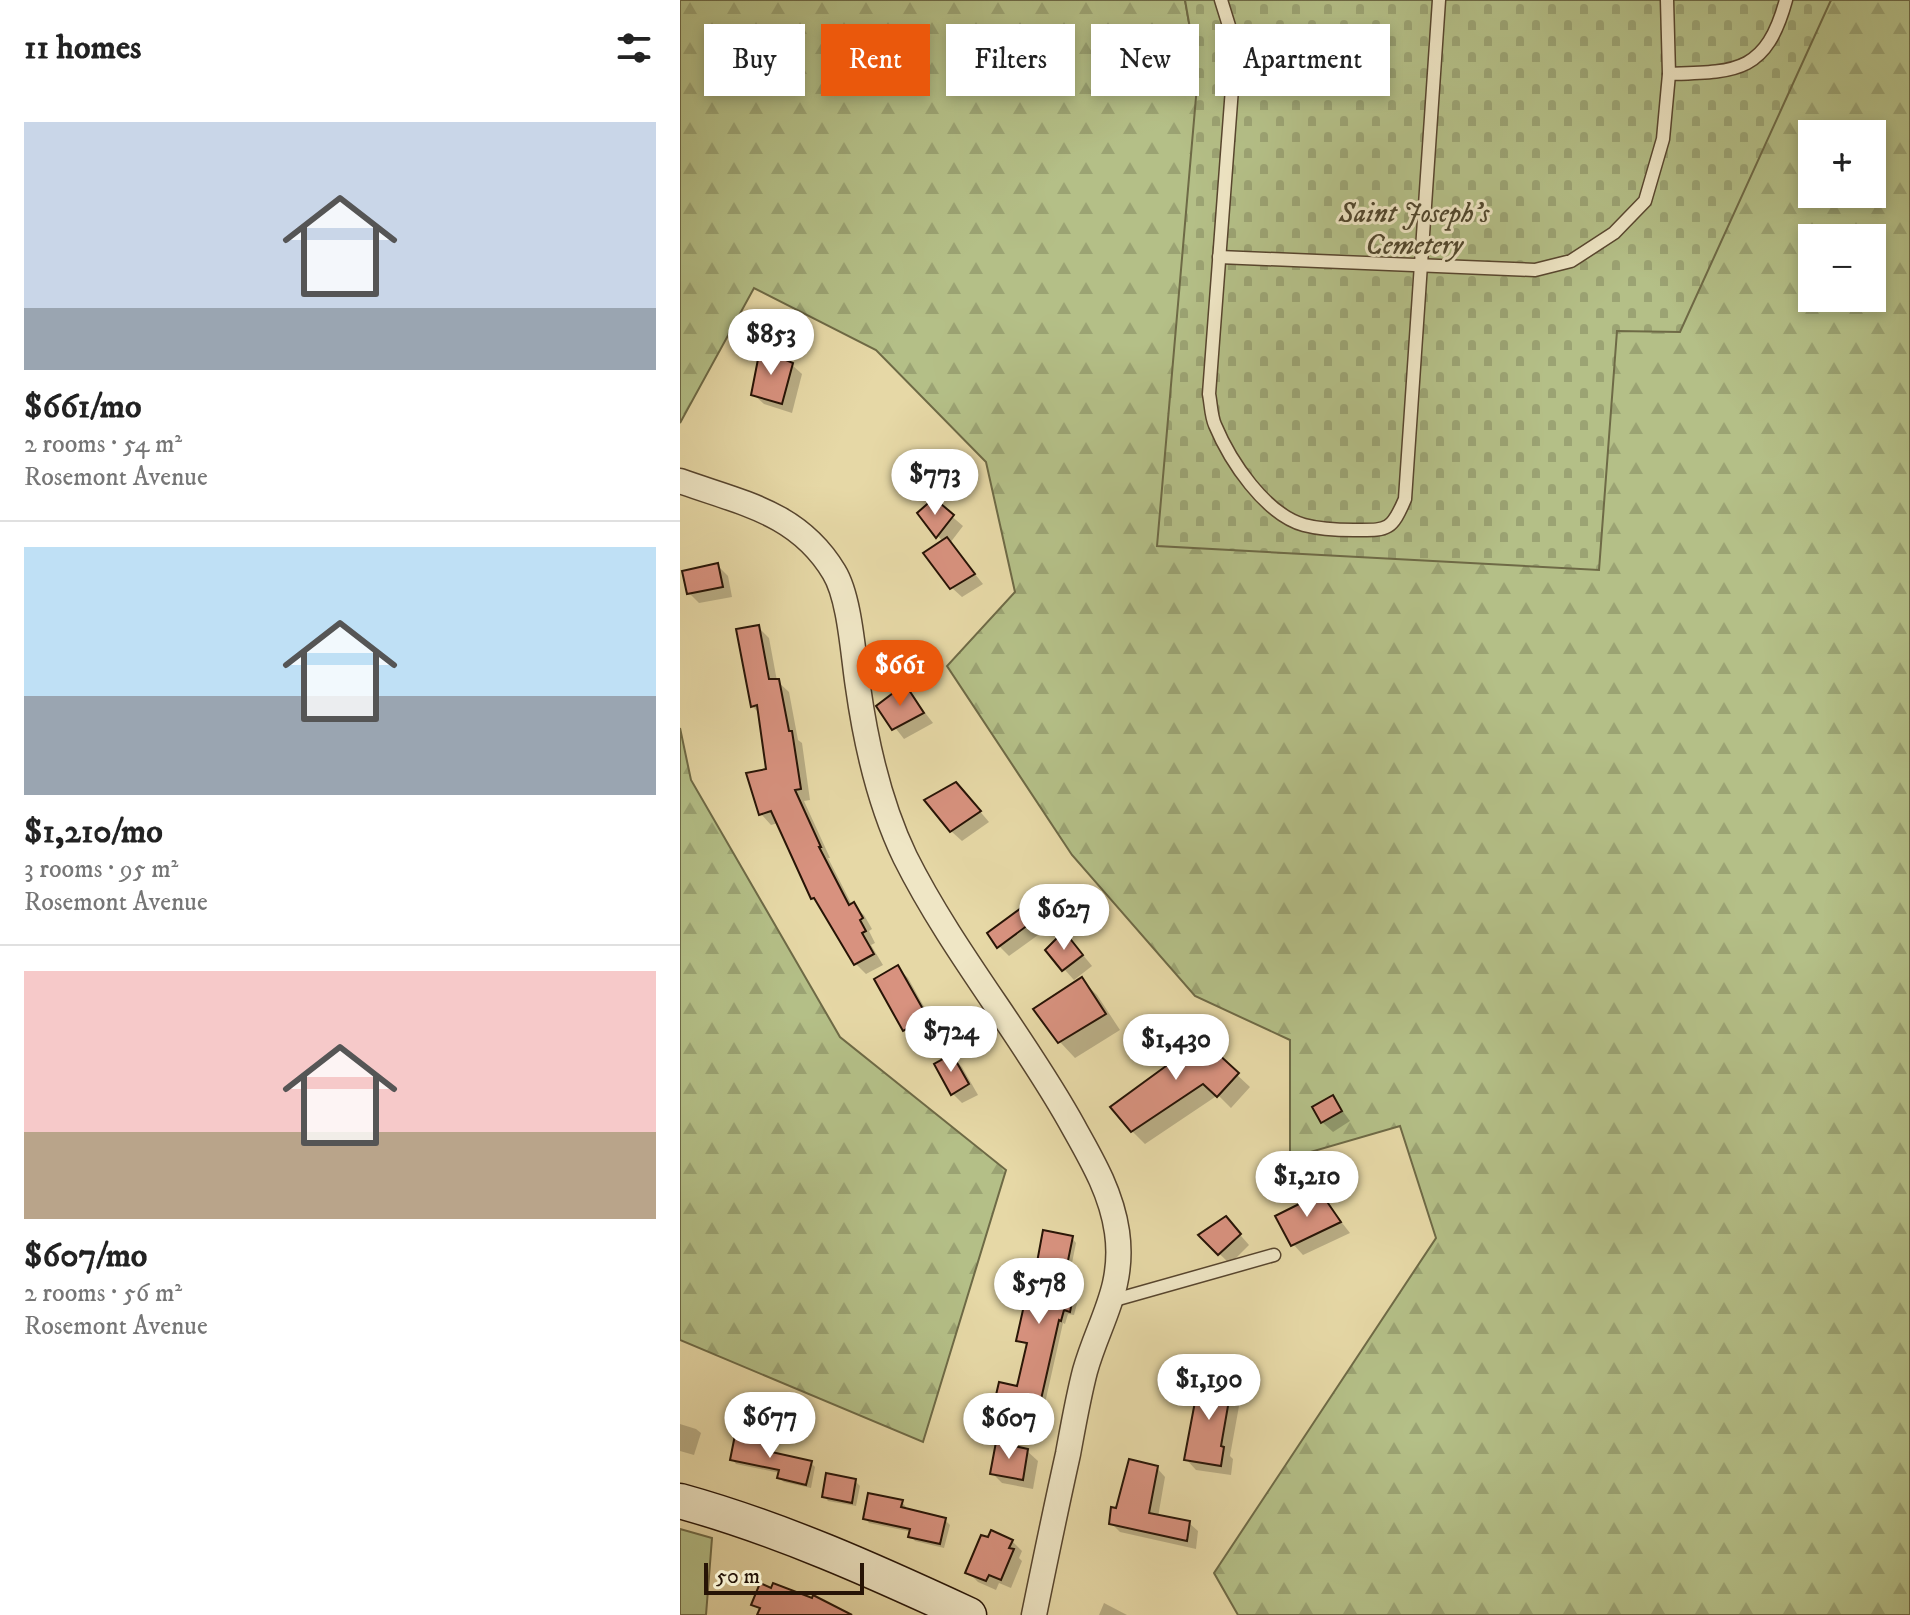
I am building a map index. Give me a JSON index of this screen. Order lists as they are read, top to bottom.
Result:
{
  "parks": ["Saint Joseph’s Cemetery"],
  "scale_bar": "50 m",
  "page": {
    "heading": "11 homes",
    "chip": [
      "Buy",
      "Rent",
      "Filters",
      "New",
      "Apartment"
    ],
    "list": [
      {
        "name": "$661/mo",
        "note": "2 rooms · 54 m² · Rosemont Avenue"
      },
      {
        "name": "$1,210/mo",
        "note": "3 rooms · 95 m² · Rosemont Avenue"
      },
      {
        "name": "$607/mo",
        "note": "2 rooms · 56 m² · Rosemont Avenue"
      }
    ],
    "map_buttons": ["+", "−"],
    "price": [
      "$853",
      "$773",
      "$661",
      "$627",
      "$724",
      "$1,430",
      "$1,210",
      "$578",
      "$1,190",
      "$677",
      "$607"
    ],
    "scale": "50 m"
  }
}
